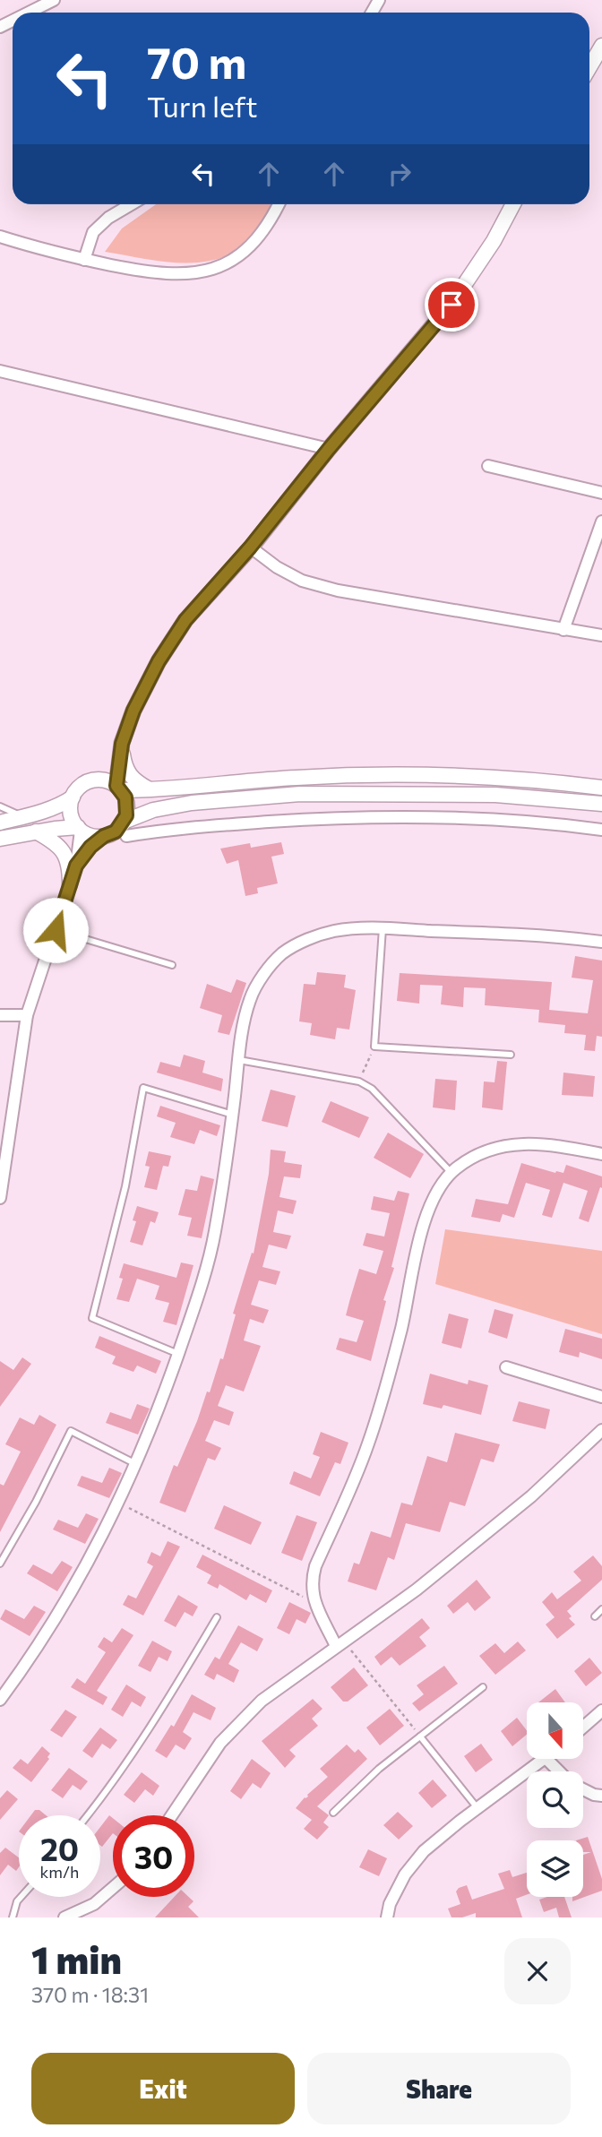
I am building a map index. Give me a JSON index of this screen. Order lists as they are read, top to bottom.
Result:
{
  "north": "bottom",
  "page": {
    "turn": ["70 m", "Turn left"],
    "speed": "20 km/h",
    "limit": "30",
    "heading": ["1 min", "370 m · 18:31"],
    "buttons": ["Exit", "Share"]
  }
}
